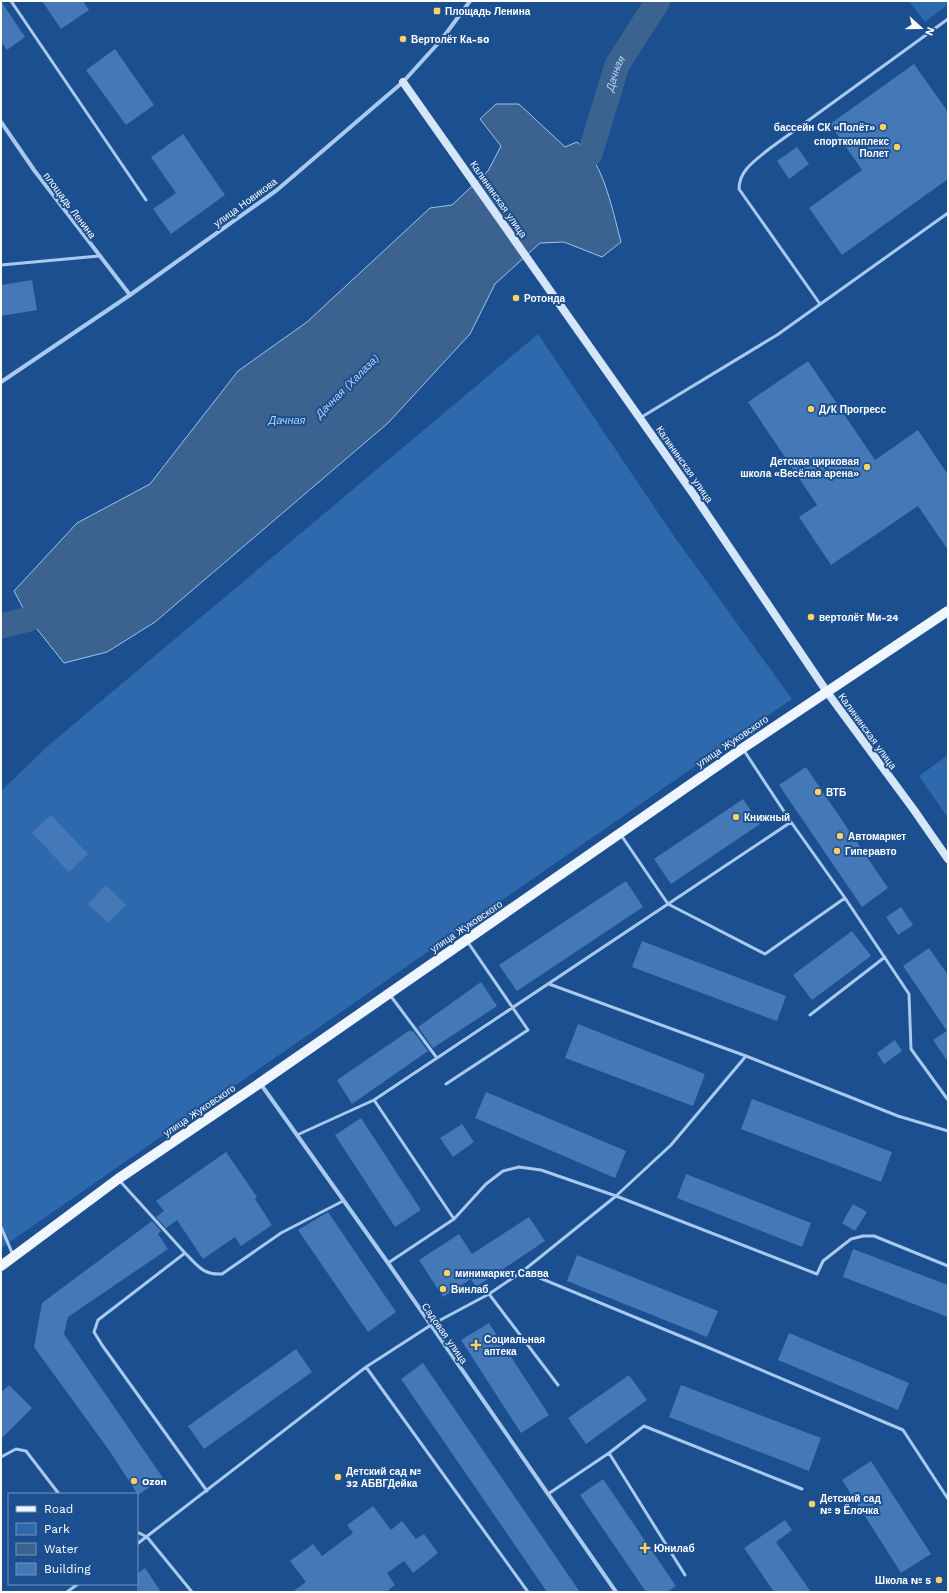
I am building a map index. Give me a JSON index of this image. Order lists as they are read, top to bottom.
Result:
{
  "streets": {
    "main road": ["улица Жуковского"],
    "street": [
      "Калининская улица",
      "улица Новикова",
      "площадь Ленина",
      "Садовая улица"
    ]
  },
  "crossings": [
    ["Калининская улица", "улица Новикова"],
    ["Калининская улица", "улица Жуковского"],
    ["улица Новикова", "площадь Ленина"],
    ["улица Жуковского", "Садовая улица"]
  ],
  "water": ["Дачная", "Дачная (Халаза)"],
  "places": {
    "transit": ["Площадь Ленина"],
    "other": [
      "Вертолёт Ка-50",
      "бассейн СК «Полёт»",
      "спорткомплекс Полет",
      "Ротонда",
      "Д/К Прогресс",
      "Детская цирковая школа «Весёлая арена»",
      "вертолёт Ми-24",
      "ВТБ",
      "Книжный",
      "Автомаркет",
      "Гиперавто",
      "минимаркет Савва",
      "Винлаб",
      "Детский сад № 32 АБВГДейка",
      "Ozon",
      "Детский сад № 9 Ёлочка",
      "Школа № 5"
    ],
    "health": ["Социальная аптека", "Юнилаб"]
  },
  "legend": [
    "Road",
    "Park",
    "Water",
    "Building"
  ],
  "north": "right"
}
